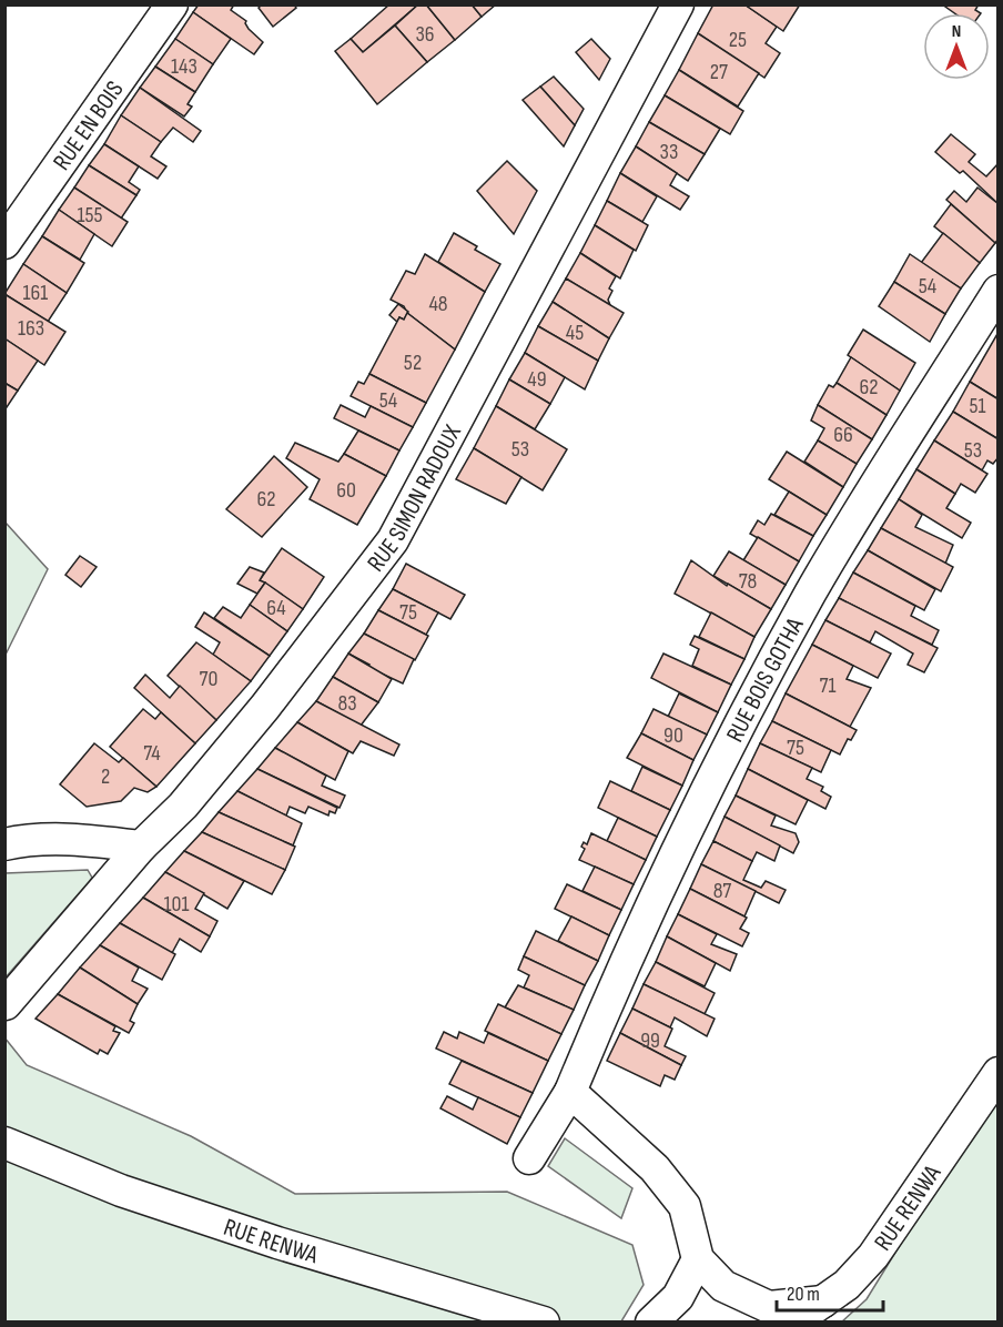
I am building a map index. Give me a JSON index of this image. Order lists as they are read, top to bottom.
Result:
{
  "streets": {
    "street": [
      "RUE EN BOIS",
      "RUE SIMON RADOUX",
      "RUE BOIS GOTHA",
      "RUE RENWA"
    ]
  },
  "house_numbers": [
    "36",
    "25",
    "143",
    "27",
    "33",
    "155",
    "54",
    "161",
    "48",
    "163",
    "45",
    "52",
    "49",
    "62",
    "54",
    "51",
    "66",
    "53",
    "53",
    "60",
    "62",
    "78",
    "64",
    "75",
    "70",
    "71",
    "83",
    "90",
    "75",
    "74",
    "2",
    "87",
    "101",
    "99"
  ],
  "scale_bar": "20 m",
  "north": "top"
}
